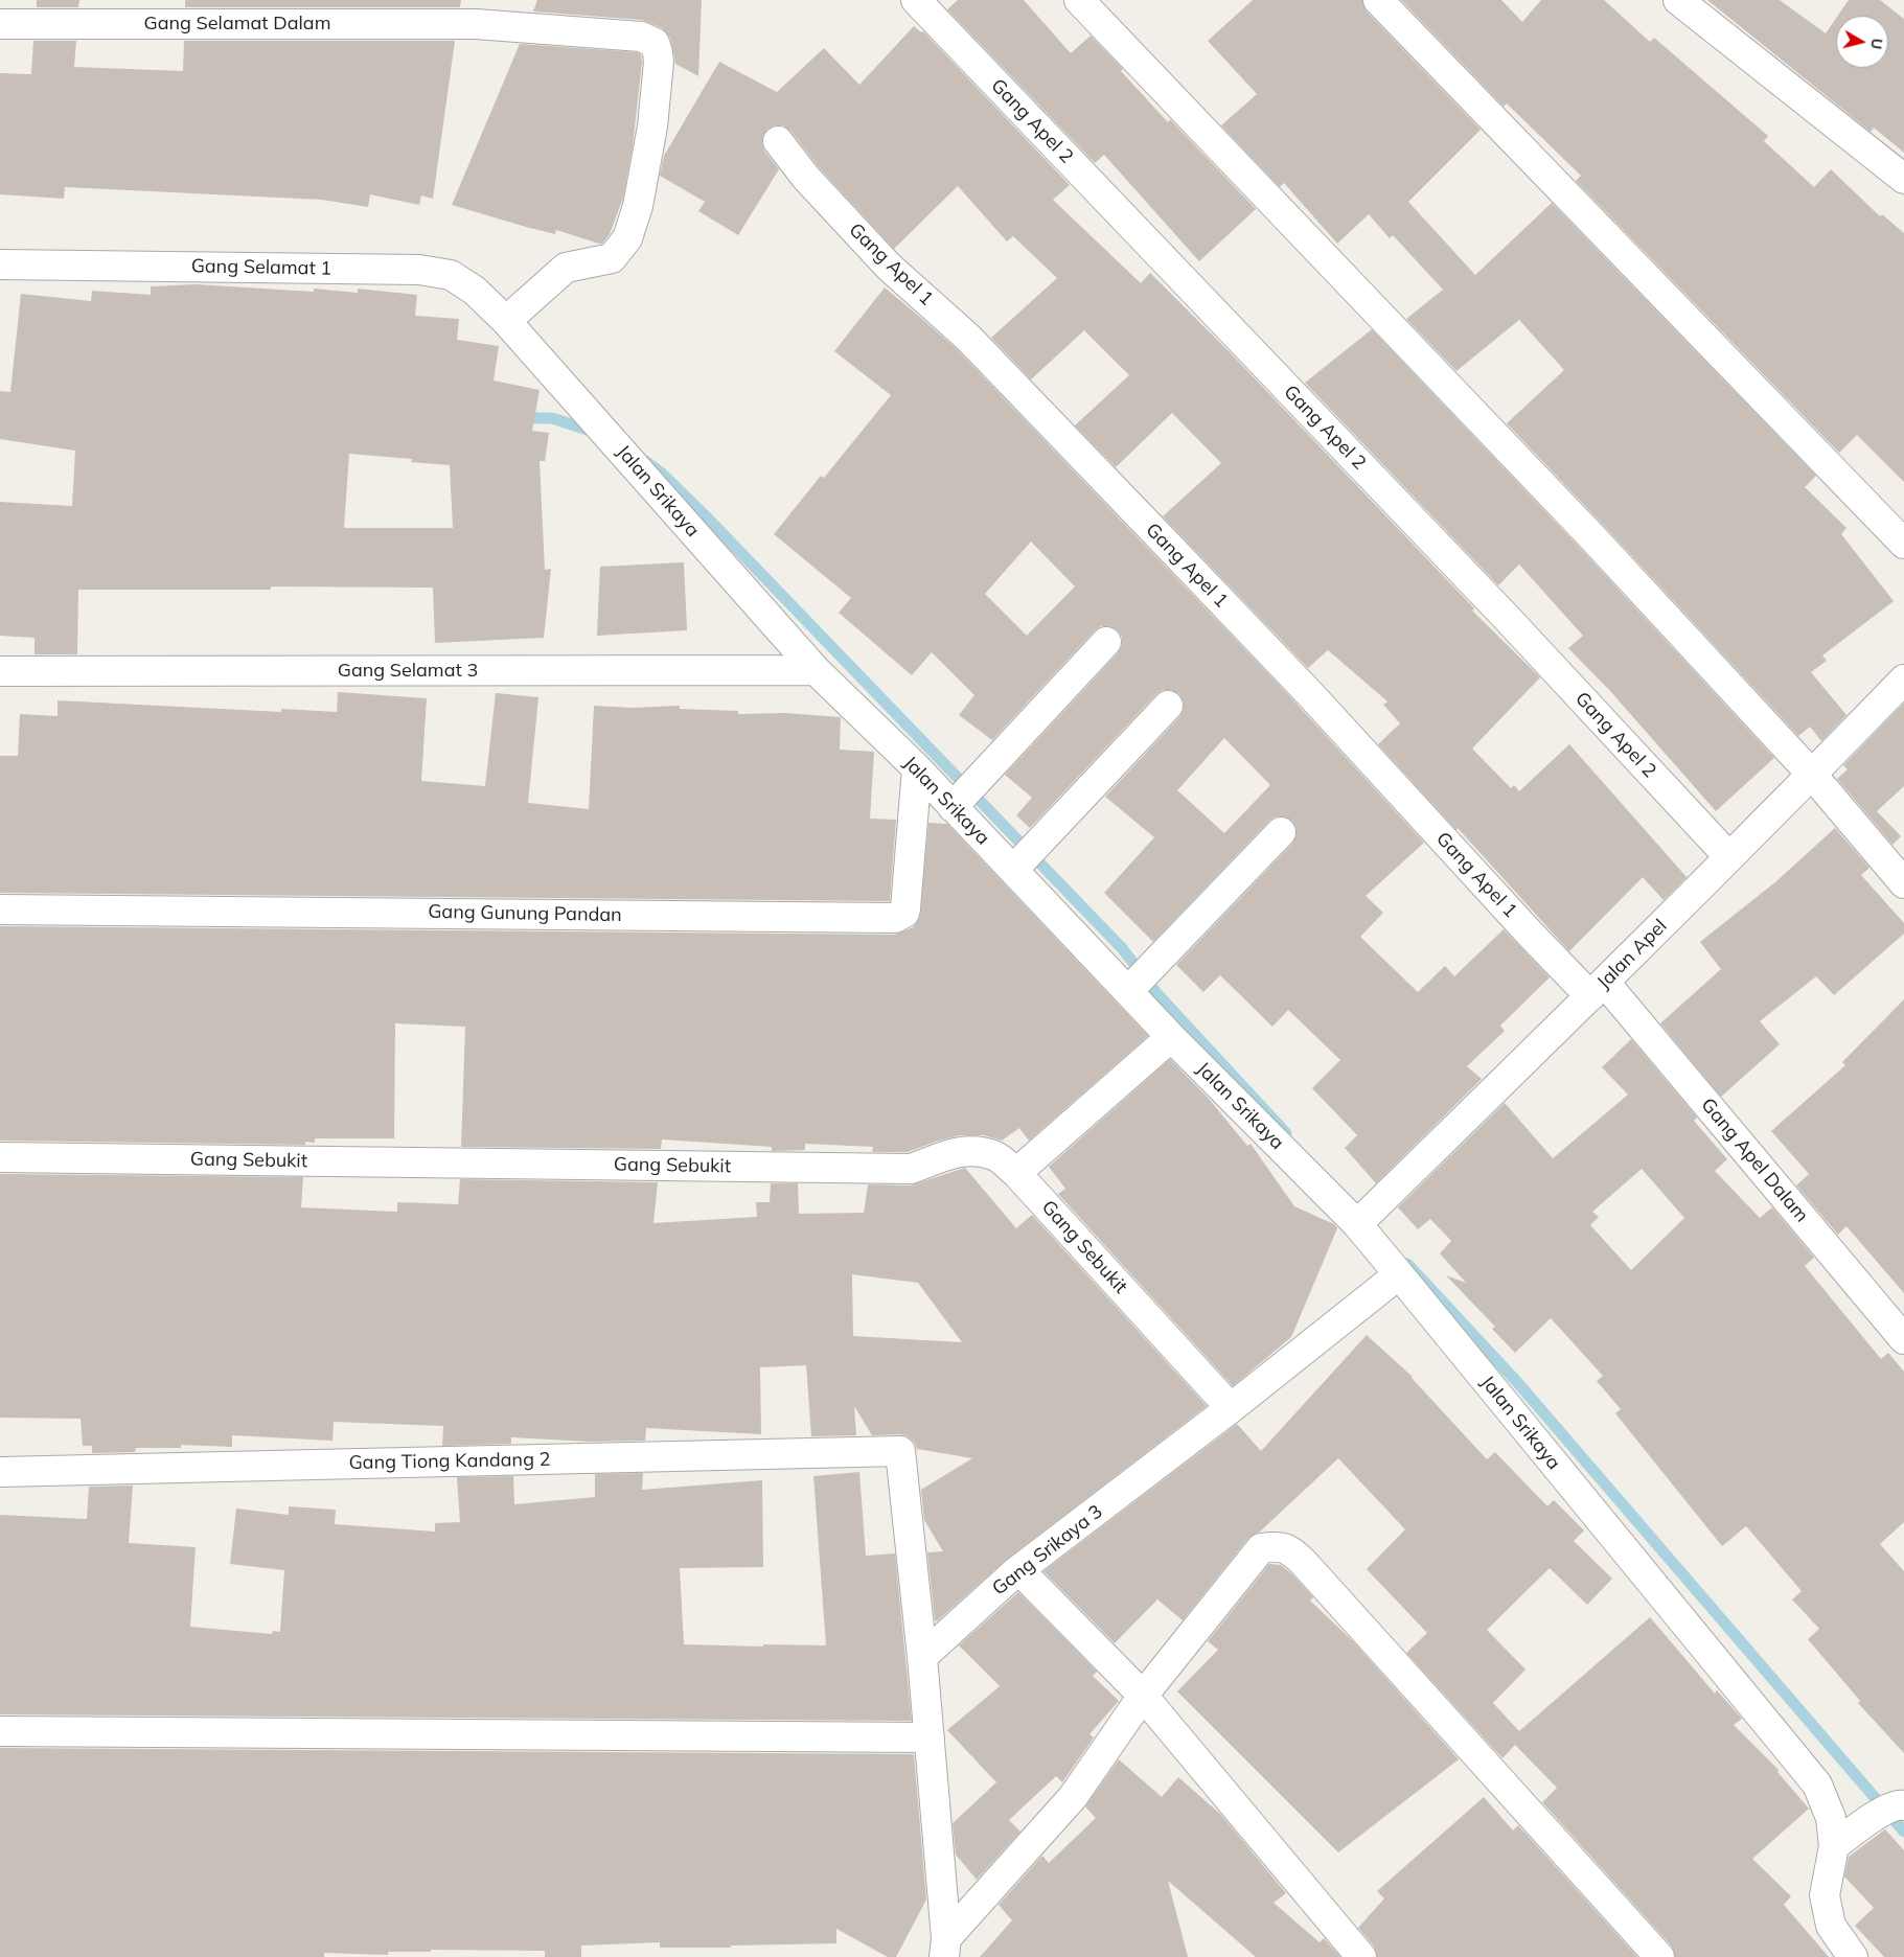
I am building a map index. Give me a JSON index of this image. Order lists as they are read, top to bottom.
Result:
{
  "streets": {
    "street": [
      "Gang Selamat Dalam",
      "Gang Apel 2",
      "Gang Apel 1",
      "Gang Selamat 1",
      "Jalan Srikaya",
      "Gang Selamat 3",
      "Gang Gunung Pandan",
      "Jalan Apel",
      "Gang Sebukit",
      "Gang Apel Dalam",
      "Gang Tiong Kandang 2",
      "Gang Srikaya 3"
    ]
  },
  "crossings": [
    ["Gang Selamat Dalam", "Gang Selamat 1"],
    ["Gang Selamat Dalam", "Jalan Srikaya"],
    ["Gang Apel 2", "Jalan Apel"],
    ["Gang Apel 1", "Jalan Apel"],
    ["Gang Apel 1", "Gang Apel Dalam"],
    ["Gang Selamat 1", "Jalan Srikaya"],
    ["Jalan Srikaya", "Gang Selamat 3"],
    ["Jalan Srikaya", "Gang Gunung Pandan"],
    ["Jalan Srikaya", "Jalan Apel"],
    ["Jalan Srikaya", "Gang Srikaya 3"],
    ["Jalan Apel", "Gang Apel Dalam"],
    ["Gang Sebukit", "Gang Srikaya 3"],
    ["Gang Tiong Kandang 2", "Gang Srikaya 3"]
  ],
  "north": "right"
}
